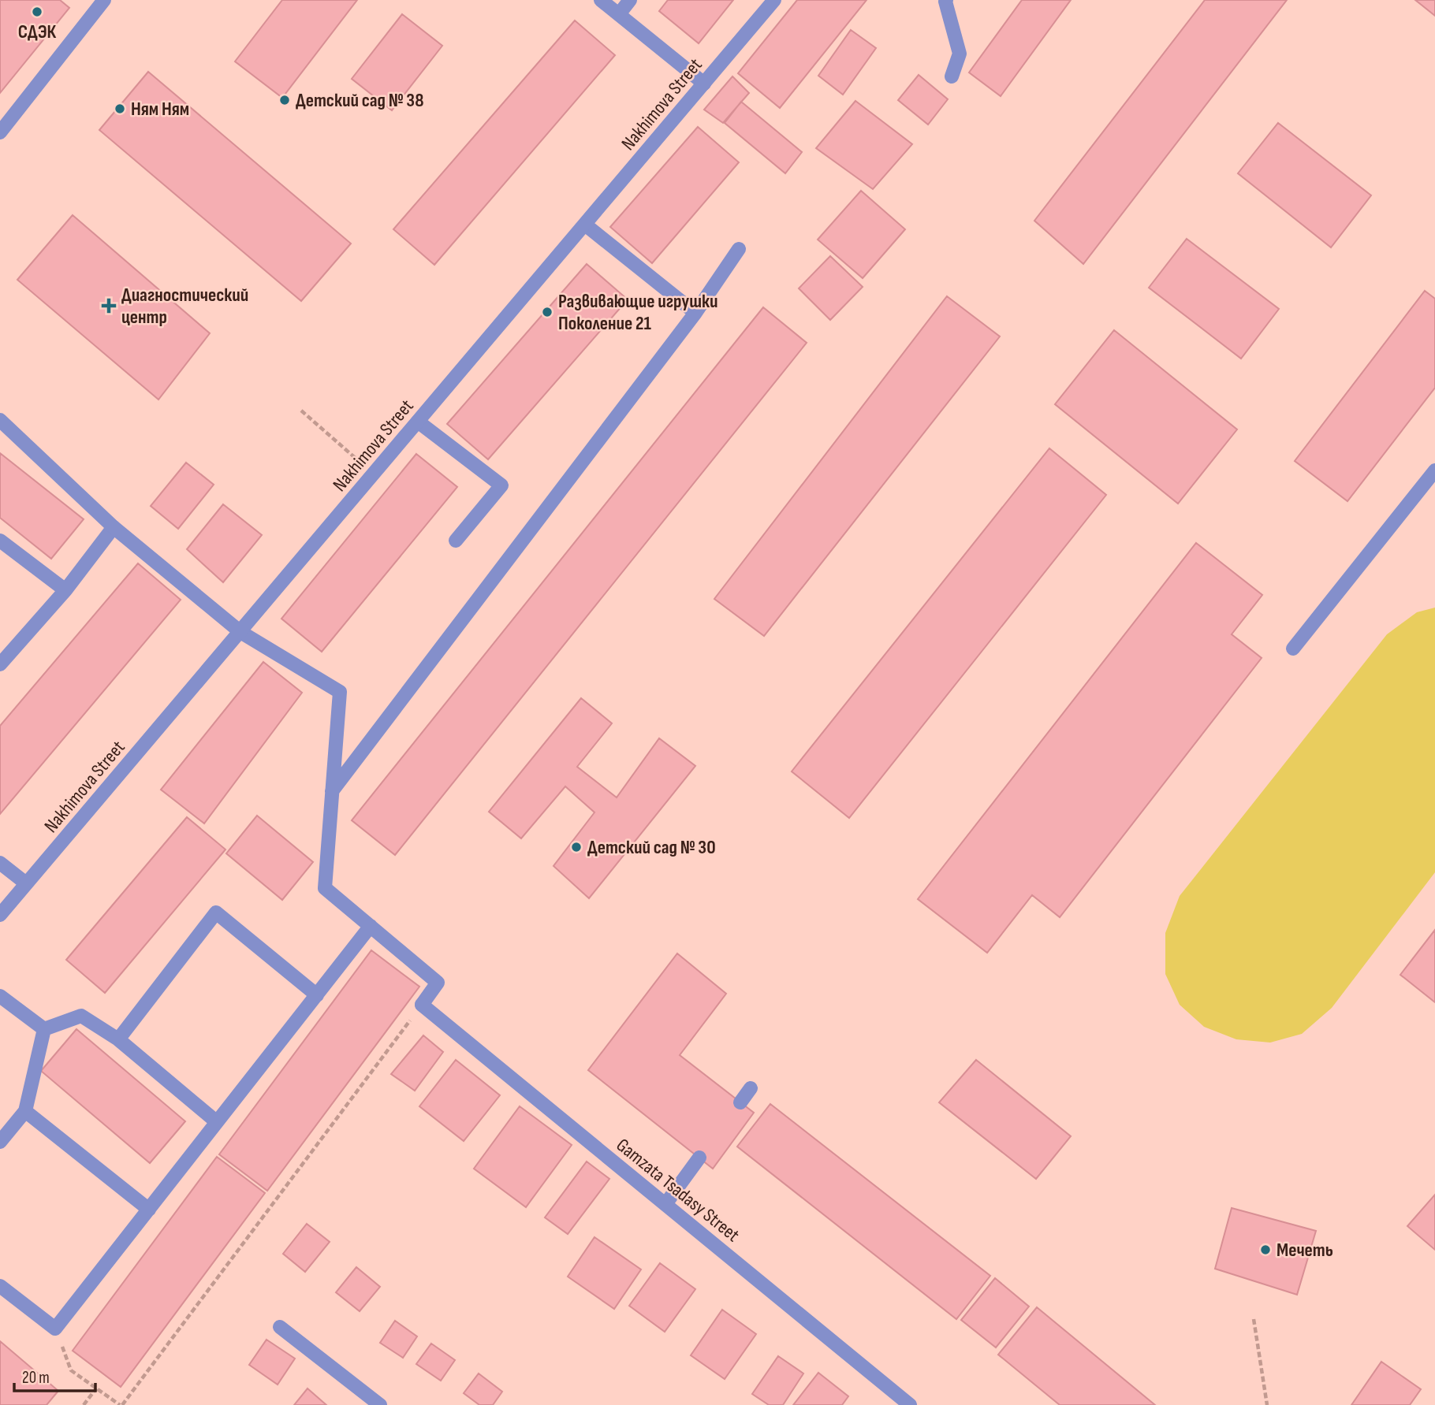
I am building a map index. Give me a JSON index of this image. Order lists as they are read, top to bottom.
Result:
{
  "streets": {
    "street": ["Nakhimova Street", "Gamzata Tsadasy Street"]
  },
  "places": {
    "other": [
      "СДЭК",
      "Детский сад № 38",
      "Ням Ням",
      "Развивающие игрушки Поколение 21",
      "Детский сад № 30",
      "Мечеть"
    ],
    "health": ["Диагностический центр"]
  },
  "scale_bar": "20 m"
}
